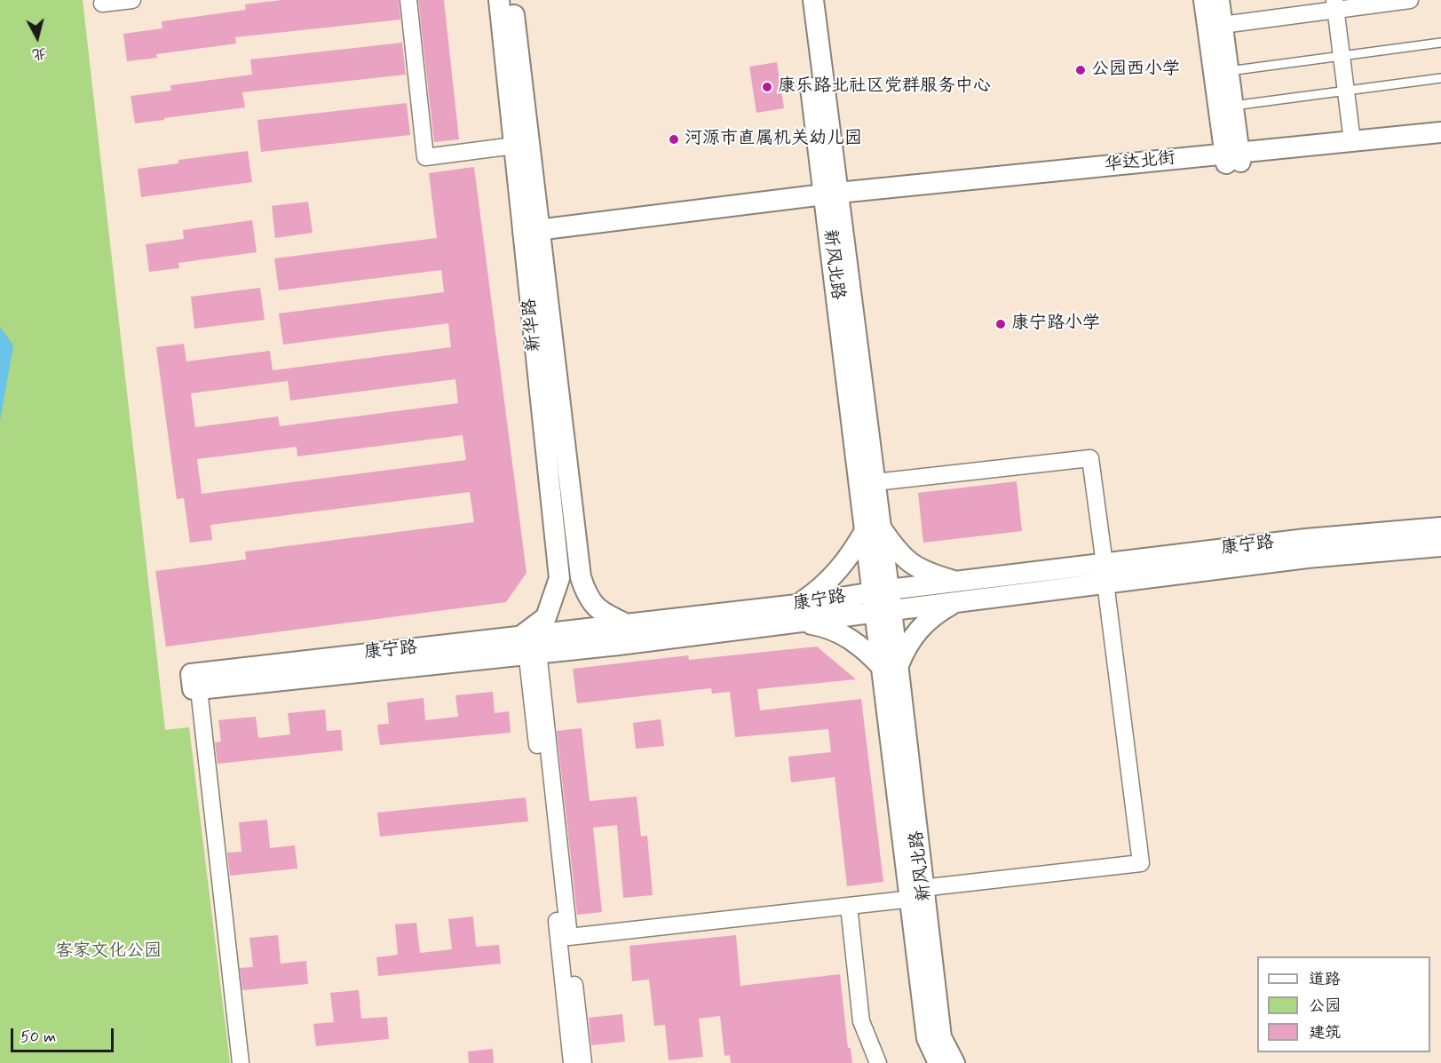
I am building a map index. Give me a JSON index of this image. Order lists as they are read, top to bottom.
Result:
{
  "streets": {
    "street": [
      "华达北街",
      "新风北路",
      "新华路",
      "康宁路"
    ]
  },
  "crossings": [
    ["华达北街", "新风北路"],
    ["华达北街", "新华路"],
    ["新风北路", "康宁路"],
    ["新华路", "康宁路"]
  ],
  "parks": ["客家文化公园"],
  "places": [
    "公园西小学",
    "康乐路北社区党群服务中心",
    "河源市直属机关幼儿园",
    "康宁路小学"
  ],
  "legend": ["道路", "公园", "建筑"],
  "scale_bar": "50 m",
  "north": "bottom"
}
